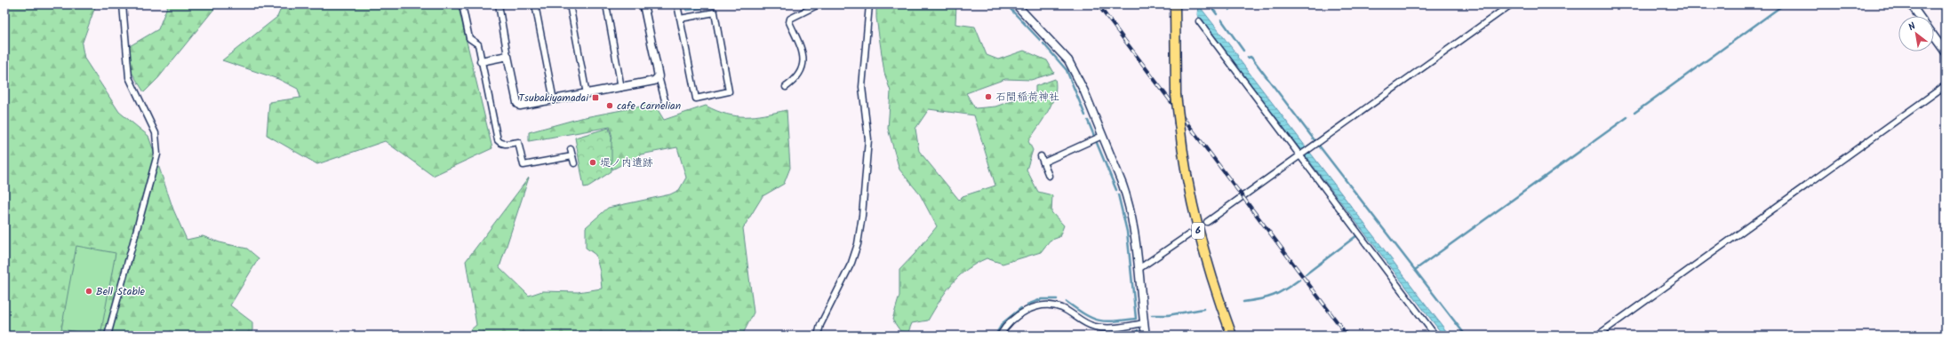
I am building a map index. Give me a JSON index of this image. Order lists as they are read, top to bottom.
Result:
{
  "streets": {
    "highway": ["6"]
  },
  "places": {
    "other": [
      "石間稲荷神社",
      "cafe Carnelian",
      "堤ノ内遺跡",
      "Bell Stable"
    ],
    "transit": ["Tsubakiyamadai"]
  },
  "north": "top left"
}
